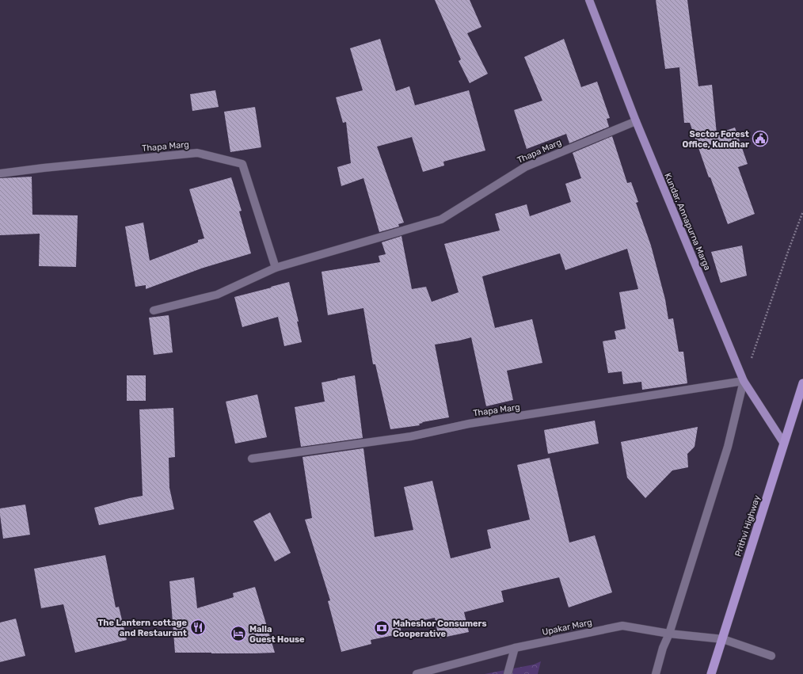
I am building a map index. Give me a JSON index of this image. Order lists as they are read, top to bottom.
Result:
{
  "streets": {
    "highway": ["Prithvi Highway"],
    "main road": ["Kundar, Annapurna Marga"],
    "street": ["Thapa Marg", "Upakar Marg"]
  },
  "crossings": [
    ["Thapa Marg", "Kundar, Annapurna Marga"],
    ["Kundar, Annapurna Marga", "Prithvi Highway"],
    ["Prithvi Highway", "Upakar Marg"]
  ],
  "places": {
    "public building": ["Sector Forest Office, Kundhar"],
    "restaurant": ["The Lantern cottage and Restaurant"],
    "bank": ["Maheshor Consumers Cooperative"],
    "hotel": ["Malla Guest House"]
  }
}
